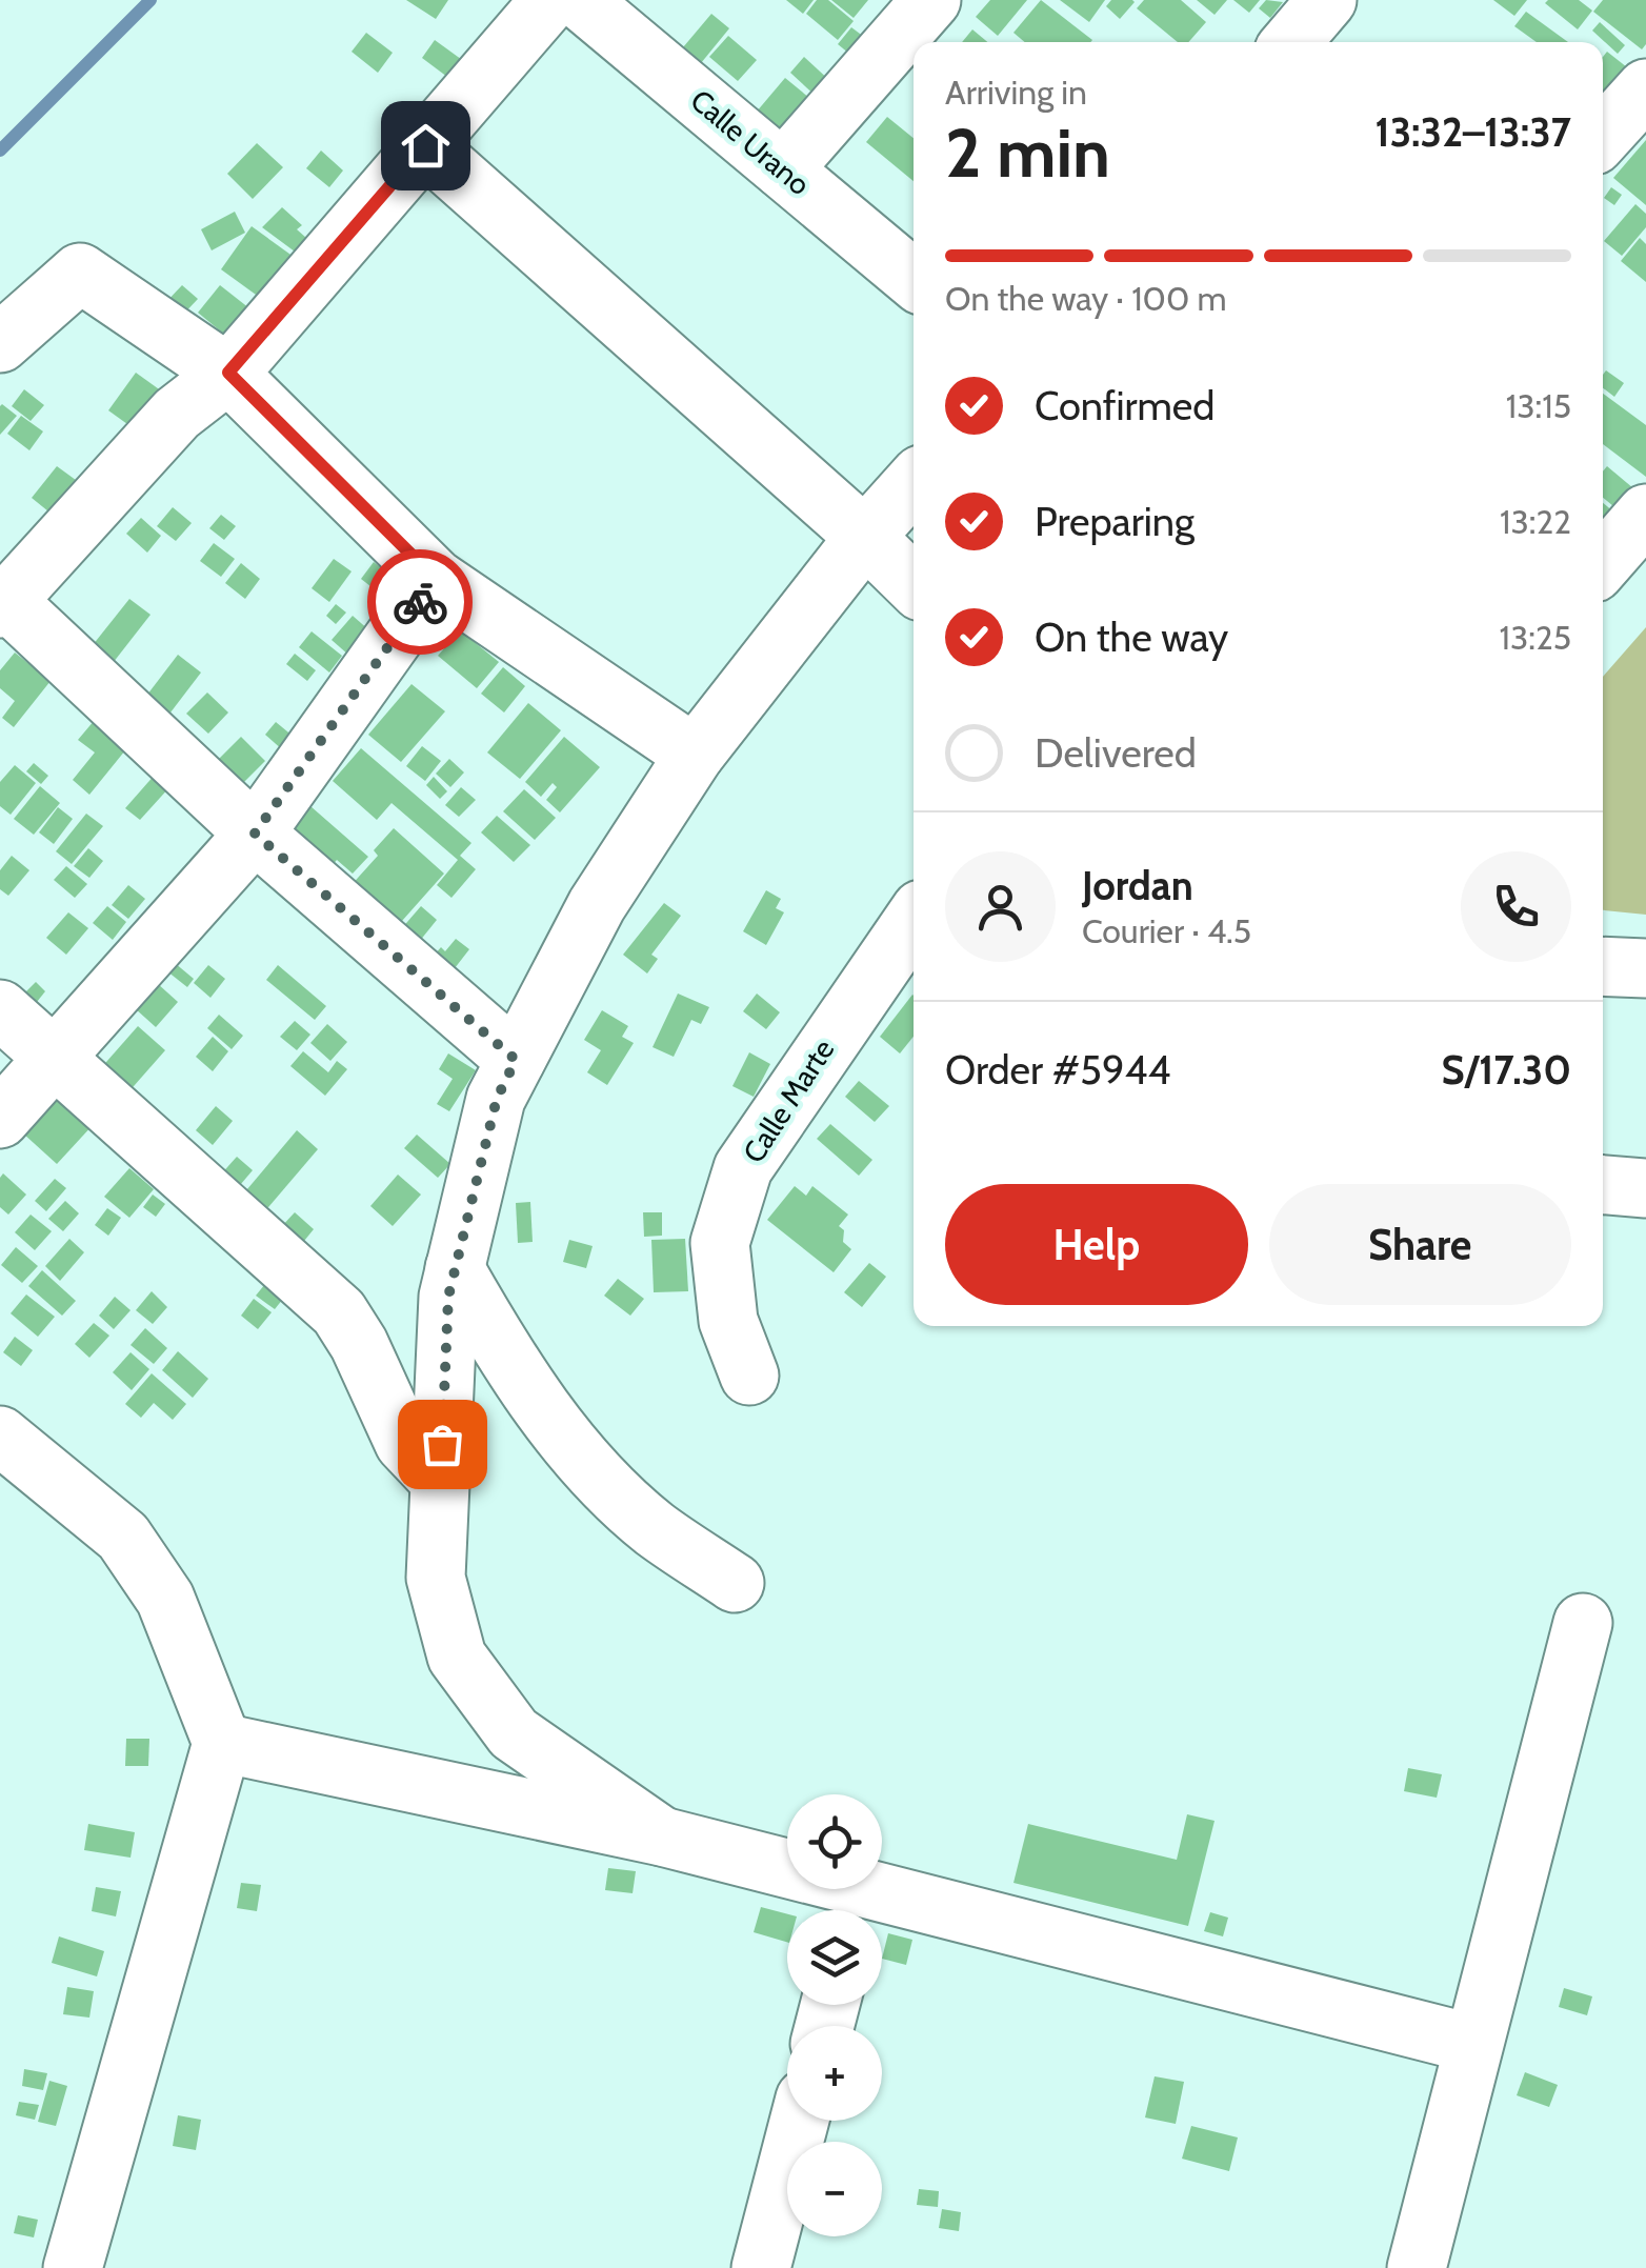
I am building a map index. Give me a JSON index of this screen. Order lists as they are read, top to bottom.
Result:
{
  "streets": {
    "street": ["Calle Urano", "Calle Marte"]
  },
  "page": {
    "heading": ["2 min", "Arriving in", "13:32–13:37"],
    "panel": [
      "Jordan",
      "Courier · 4.5",
      "Order #5944",
      "S/17.30"
    ],
    "bar": "On the way · 100 m",
    "list": [
      ["Confirmed", "13:15"],
      ["Preparing", "13:22"],
      ["On the way", "13:25"],
      "Delivered"
    ],
    "buttons": ["Help", "Share"],
    "map_buttons": ["+", "−"]
  }
}
